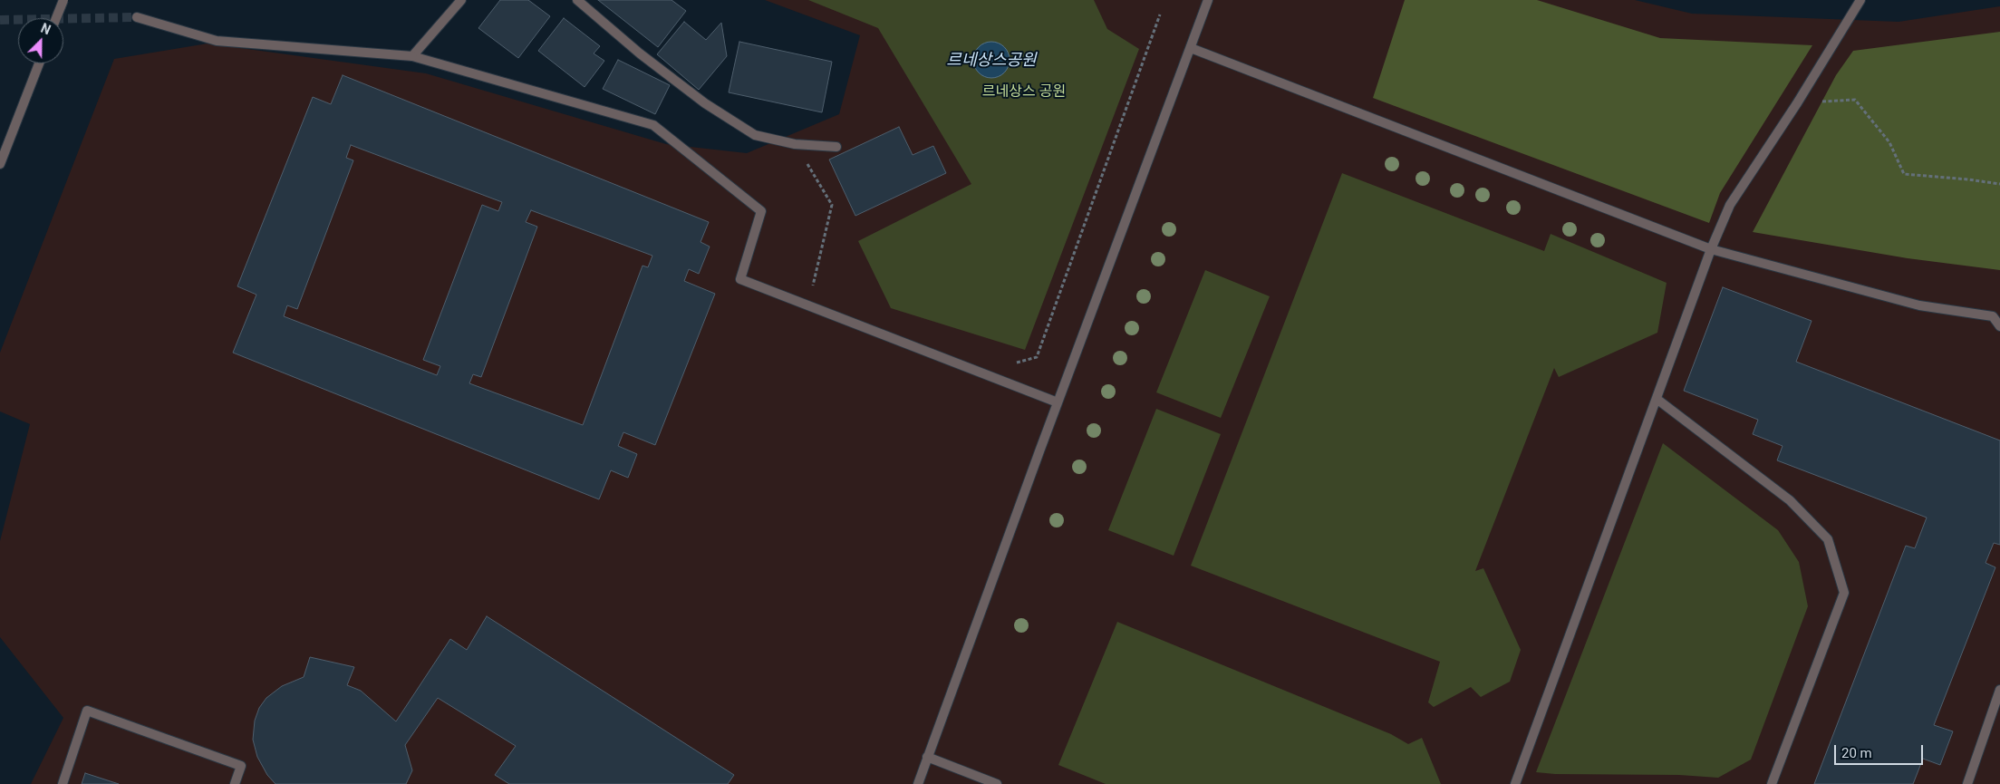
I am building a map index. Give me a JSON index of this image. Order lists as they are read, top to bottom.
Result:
{
  "water": ["르네상스공원"],
  "parks": ["르네상스 공원"],
  "scale_bar": "20 m",
  "north": "top right"
}
